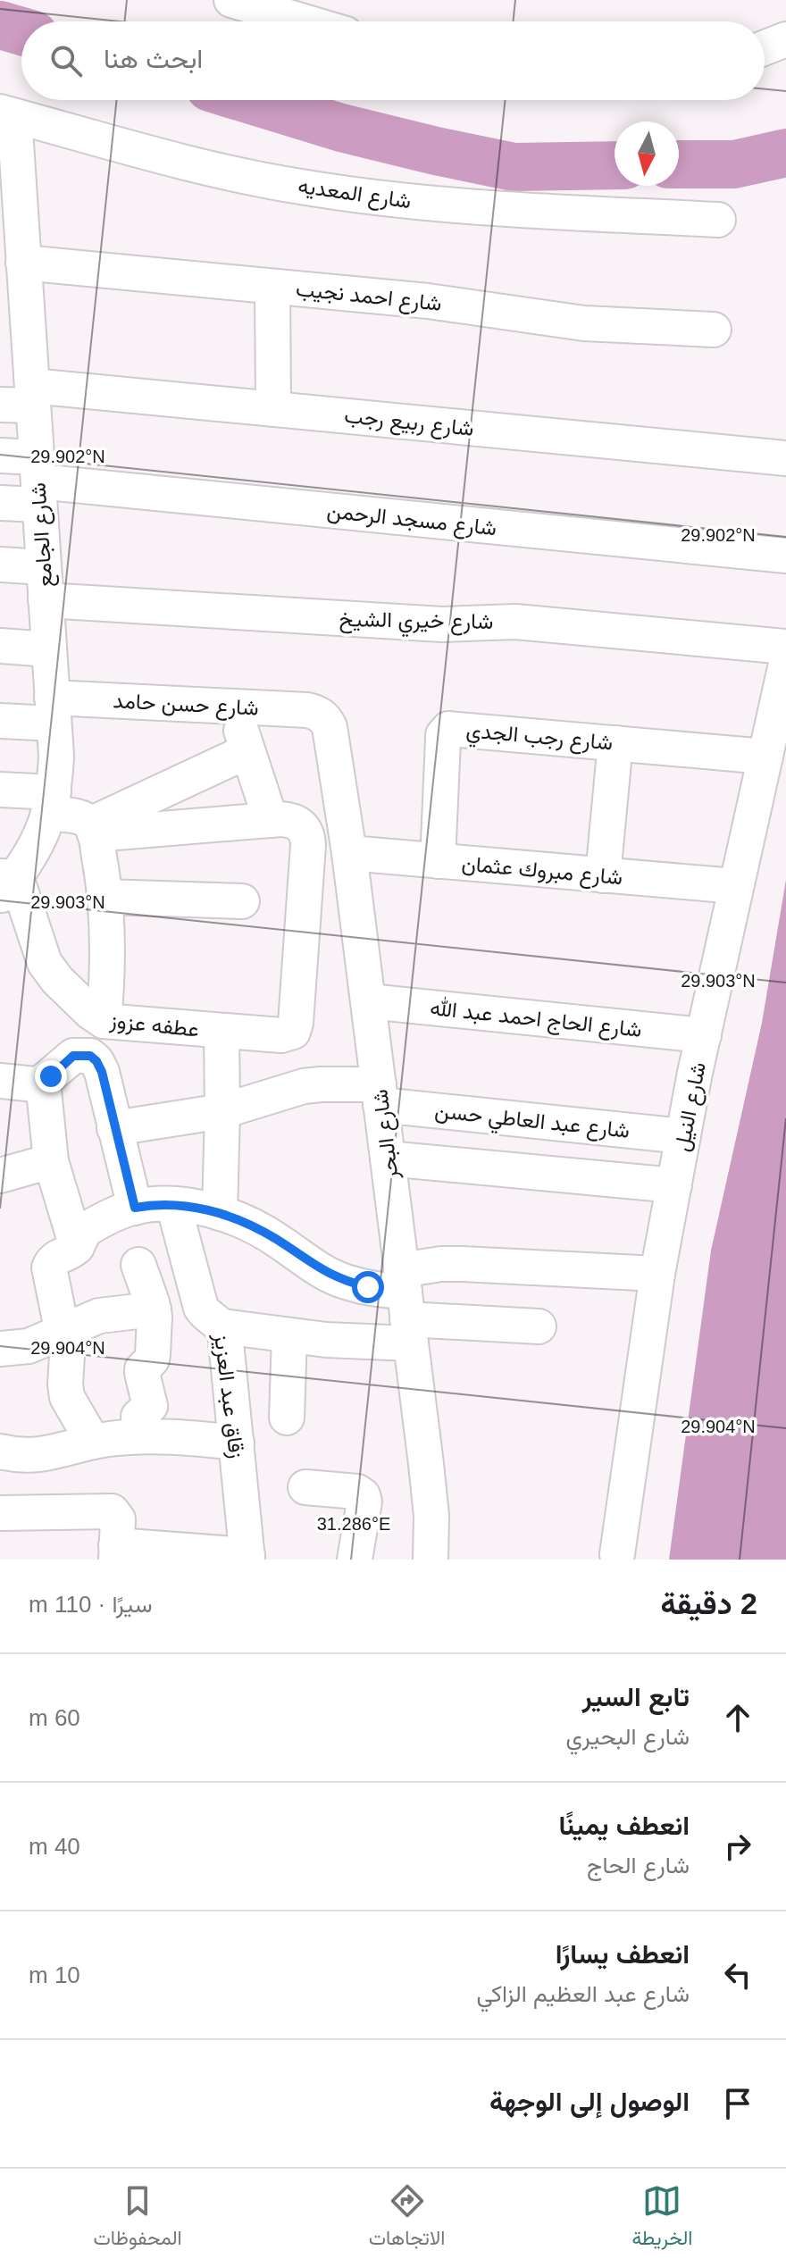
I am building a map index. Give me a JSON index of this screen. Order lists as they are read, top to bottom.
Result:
{
  "streets": {
    "street": [
      "شارع المعديه",
      "شارع احمد نجيب",
      "شارع ربيع رجب",
      "شارع مسجد الرحمن",
      "شارع الجامع",
      "شارع خيري الشيخ",
      "شارع حسن حامد",
      "شارع رجب الجدي",
      "شارع مبروك عثمان",
      "شارع الحاج احمد عبد الله",
      "عطفه عزوز",
      "شارع النيل",
      "شارع عبد العاطي حسن",
      "شارع البحر",
      "زقاق عبد العزيز"
    ]
  },
  "crossings": [
    ["شارع المعديه", "شارع الجامع"],
    ["شارع احمد نجيب", "شارع الجامع"],
    ["شارع ربيع رجب", "شارع الجامع"],
    ["شارع مسجد الرحمن", "شارع الجامع"],
    ["شارع الجامع", "شارع خيري الشيخ"],
    ["شارع الجامع", "شارع حسن حامد"],
    ["شارع الجامع", "عطفه عزوز"],
    ["شارع حسن حامد", "شارع البحر"],
    ["شارع رجب الجدي", "شارع مبروك عثمان"],
    ["شارع رجب الجدي", "شارع النيل"],
    ["شارع مبروك عثمان", "شارع النيل"],
    ["شارع مبروك عثمان", "شارع البحر"],
    ["شارع الحاج احمد عبد الله", "شارع النيل"],
    ["شارع الحاج احمد عبد الله", "شارع البحر"],
    ["شارع النيل", "شارع عبد العاطي حسن"],
    ["شارع عبد العاطي حسن", "شارع البحر"]
  ],
  "north": "bottom",
  "page": {
    "search": "ابحث هنا",
    "heading": ["2 دقيقة", "سيرًا · 110 m"],
    "list": [
      ["تابع السير", "شارع البحيري", "60 m"],
      ["انعطف يمينًا", "شارع الحاج", "40 m"],
      ["انعطف يسارًا", "شارع عبد العظيم الزاكي", "10 m"],
      "الوصول إلى الوجهة"
    ],
    "nav": ["الخريطة", "الاتجاهات", "المحفوظات"]
  },
  "coordinates": [
    "29.902°N",
    "29.903°N",
    "29.904°N",
    "31.286°E"
  ]
}
